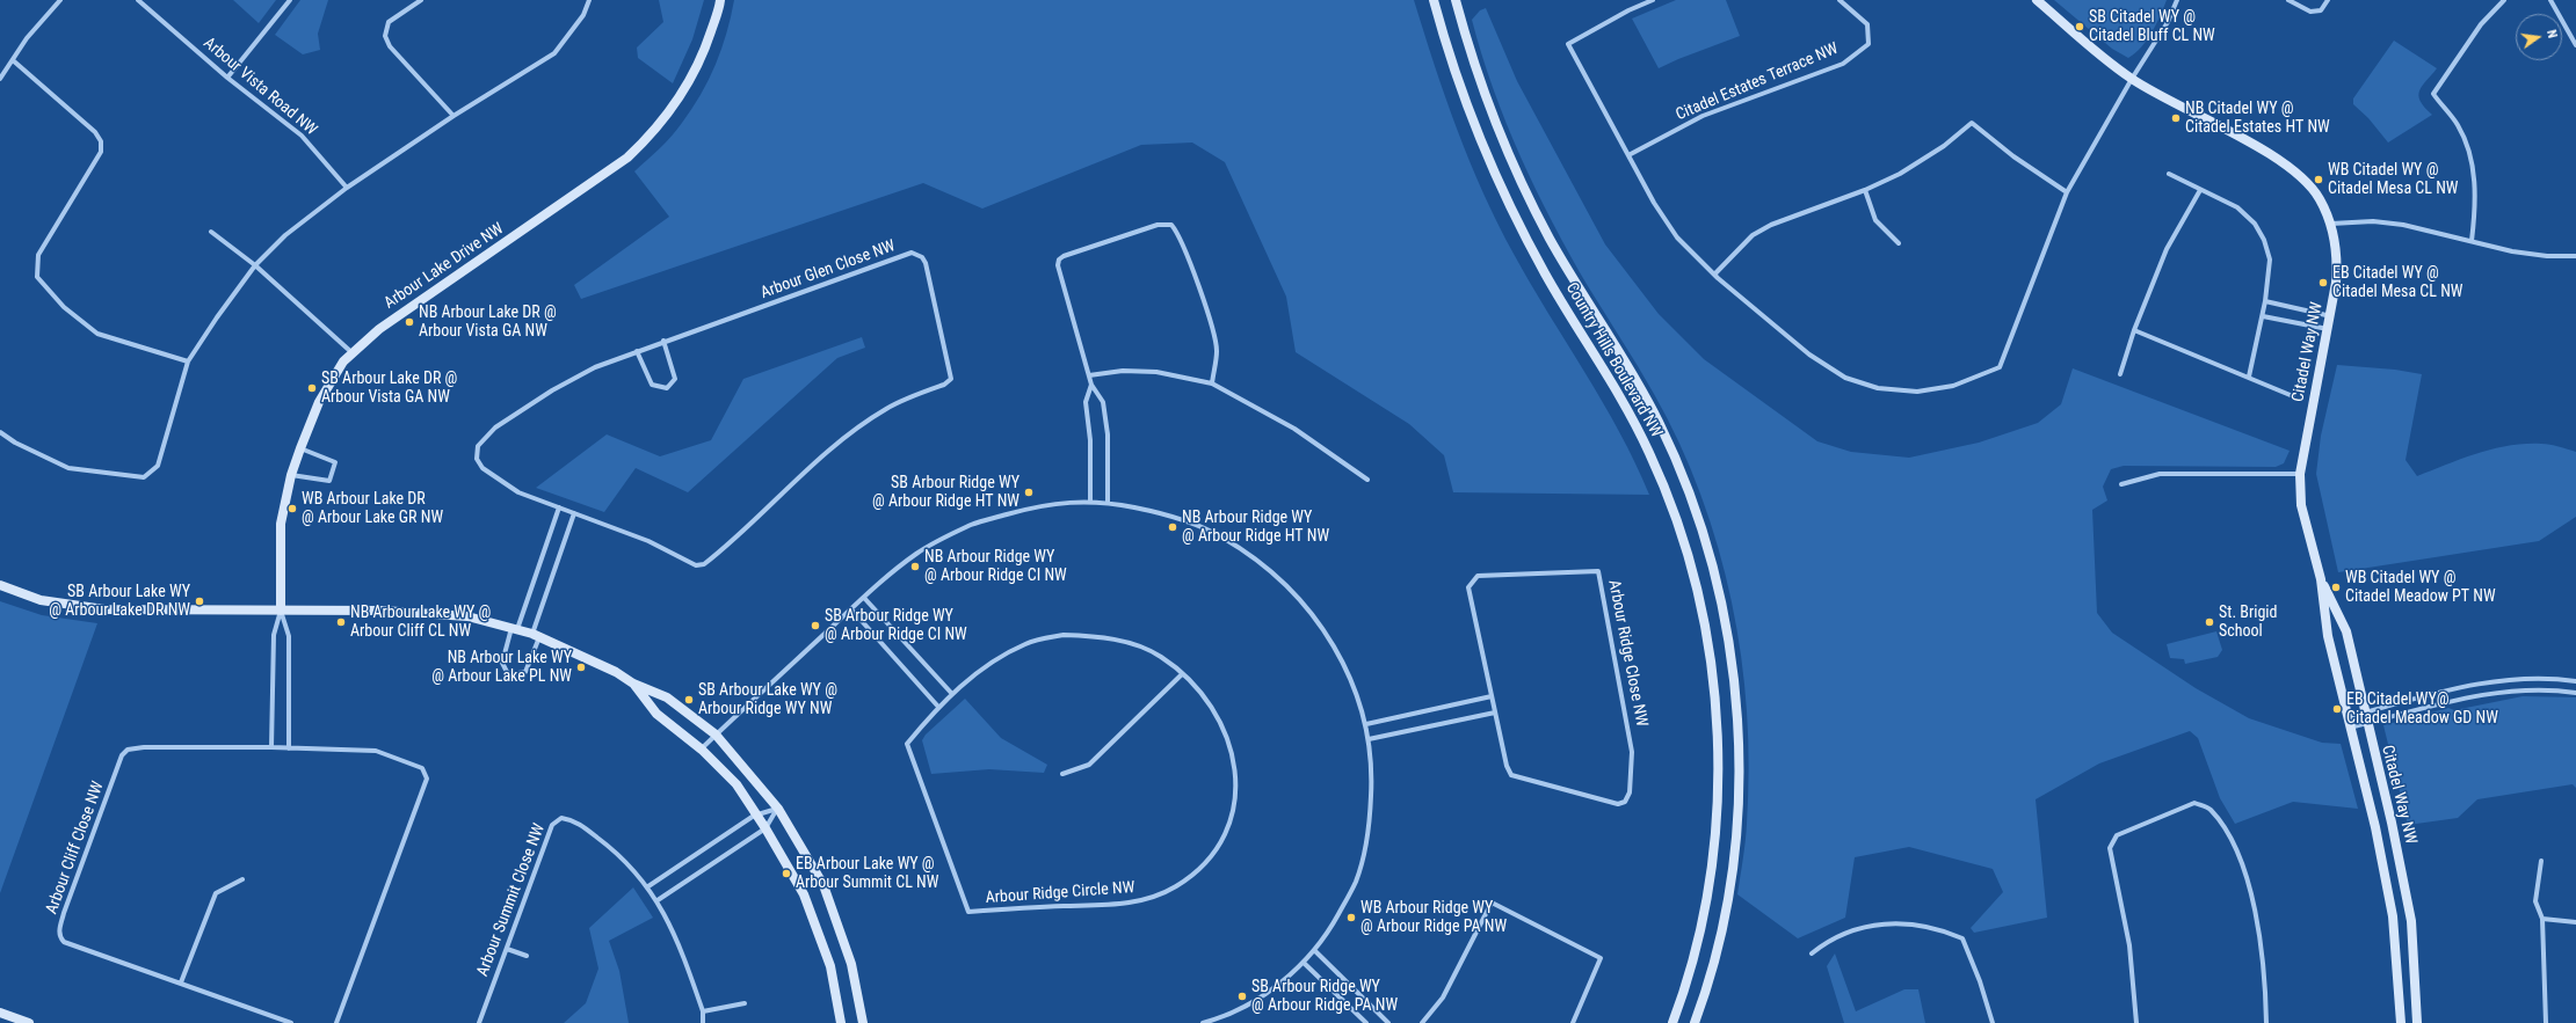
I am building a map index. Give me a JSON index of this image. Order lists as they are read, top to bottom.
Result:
{
  "streets": {
    "street": [
      "Citadel Estates Terrace NW",
      "Arbour Vista Road NW",
      "Arbour Lake Drive NW",
      "Arbour Glen Close NW",
      "Citadel Way NW",
      "Country Hills Boulevard NW",
      "Arbour Ridge Close NW",
      "Arbour Cliff Close NW",
      "Arbour Ridge Circle NW",
      "Arbour Summit Close NW"
    ]
  },
  "places": [
    "SB Citadel WY @ Citadel Bluff CL NW",
    "NB Citadel WY @ Citadel Estates HT NW",
    "WB Citadel WY @ Citadel Mesa CL NW",
    "EB Citadel WY @ Citadel Mesa CL NW",
    "NB Arbour Lake DR @ Arbour Vista GA NW",
    "SB Arbour Lake DR @ Arbour Vista GA NW",
    "SB Arbour Ridge WY @ Arbour Ridge HT NW",
    "WB Arbour Lake DR @ Arbour Lake GR NW",
    "NB Arbour Ridge WY @ Arbour Ridge HT NW",
    "NB Arbour Ridge WY @ Arbour Ridge CI NW",
    "WB Citadel WY @ Citadel Meadow PT NW",
    "SB Arbour Lake WY @ Arbour Lake DR NW",
    "NB Arbour Lake WY @ Arbour Cliff CL NW",
    "St. Brigid School",
    "SB Arbour Ridge WY @ Arbour Ridge CI NW",
    "NB Arbour Lake WY @ Arbour Lake PL NW",
    "SB Arbour Lake WY @ Arbour Ridge WY NW",
    "EB Citadel WY@ Citadel Meadow GD NW",
    "EB Arbour Lake WY @ Arbour Summit CL NW",
    "WB Arbour Ridge WY @ Arbour Ridge PA NW",
    "SB Arbour Ridge WY @ Arbour Ridge PA NW"
  ],
  "north": "right"
}
